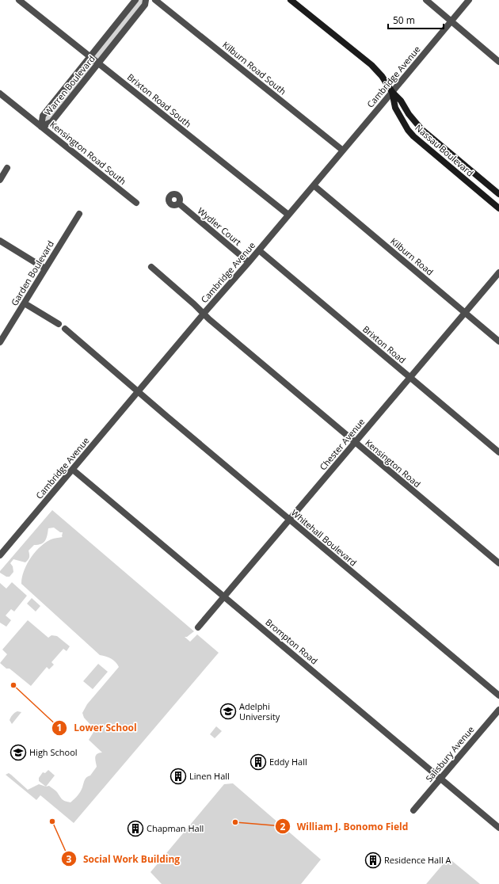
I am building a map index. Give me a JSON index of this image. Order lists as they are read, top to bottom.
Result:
{
  "streets": {
    "main road": ["Nassau Boulevard"],
    "street": [
      "Kilburn Road South",
      "Cambridge Avenue",
      "Warren Boulevard",
      "Brixton Road South",
      "Kensington Road South",
      "Wydler Court",
      "Kilburn Road",
      "Garden Boulevard",
      "Brixton Road",
      "Chester Avenue",
      "Kensington Road",
      "Whitehall Boulevard",
      "Brompton Road",
      "Salisbury Avenue"
    ]
  },
  "crossings": [
    ["Kilburn Road South", "Cambridge Avenue"],
    ["Cambridge Avenue", "Brixton Road South"],
    ["Cambridge Avenue", "Nassau Boulevard"],
    ["Cambridge Avenue", "Wydler Court"],
    ["Cambridge Avenue", "Kilburn Road"],
    ["Cambridge Avenue", "Brixton Road"],
    ["Cambridge Avenue", "Kensington Road"],
    ["Cambridge Avenue", "Whitehall Boulevard"],
    ["Cambridge Avenue", "Brompton Road"],
    ["Warren Boulevard", "Brixton Road South"],
    ["Warren Boulevard", "Kensington Road South"],
    ["Kilburn Road", "Chester Avenue"],
    ["Brixton Road", "Chester Avenue"],
    ["Chester Avenue", "Kensington Road"],
    ["Chester Avenue", "Whitehall Boulevard"],
    ["Chester Avenue", "Brompton Road"],
    ["Brompton Road", "Salisbury Avenue"]
  ],
  "places": {
    "other": ["Lower School", "Social Work Building", "William J. Bonomo Field"],
    "school or university": ["Adelphi University", "High School"],
    "building": [
      "Eddy Hall",
      "Linen Hall",
      "Chapman Hall",
      "Residence Hall A"
    ]
  },
  "scale_bar": "50 m"
}
